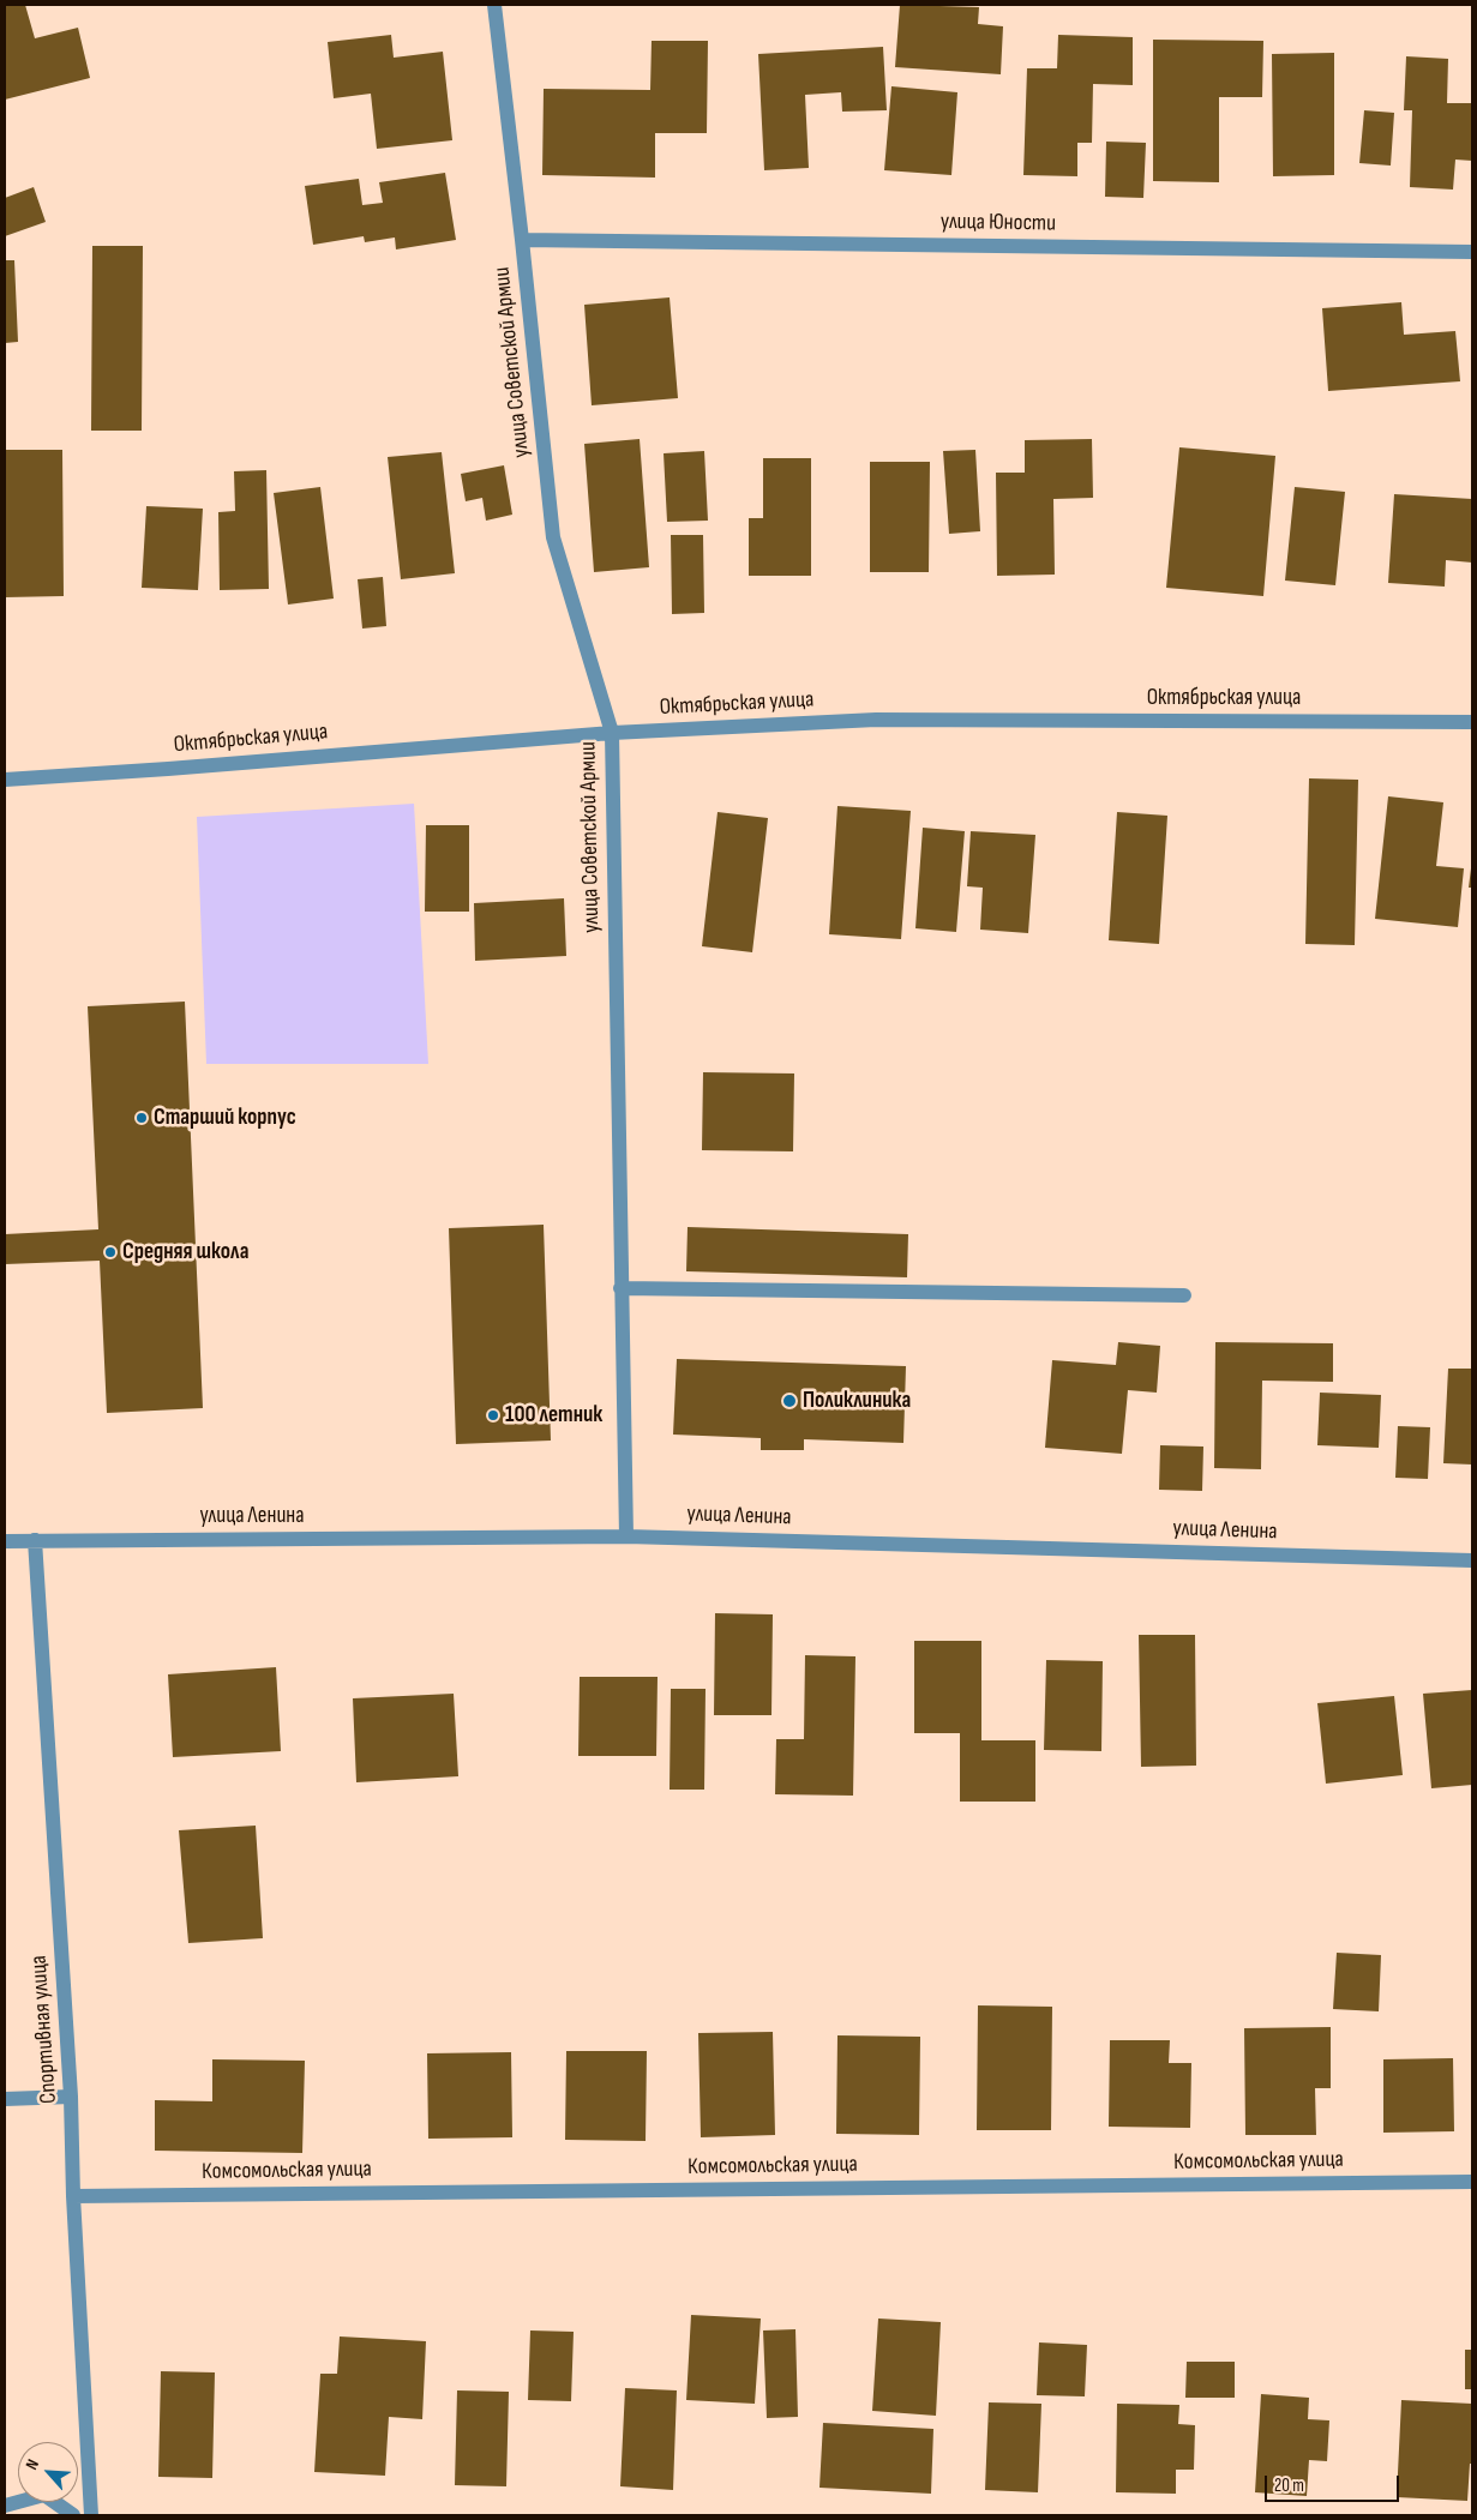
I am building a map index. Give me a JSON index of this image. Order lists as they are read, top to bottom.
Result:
{
  "streets": {
    "street": [
      "улица Юности",
      "улица Советской Армии",
      "Октябрьская улица",
      "улица Ленина",
      "Спортивная улица",
      "Комсомольская улица"
    ]
  },
  "crossings": [
    ["улица Юности", "улица Советской Армии"],
    ["улица Советской Армии", "Октябрьская улица"],
    ["улица Советской Армии", "улица Ленина"],
    ["улица Ленина", "Спортивная улица"],
    ["Спортивная улица", "Комсомольская улица"]
  ],
  "places": [
    "Старший корпус",
    "Средняя школа",
    "Поликлиника",
    "100 летник"
  ],
  "scale_bar": "20 m",
  "north": "top left"
}
